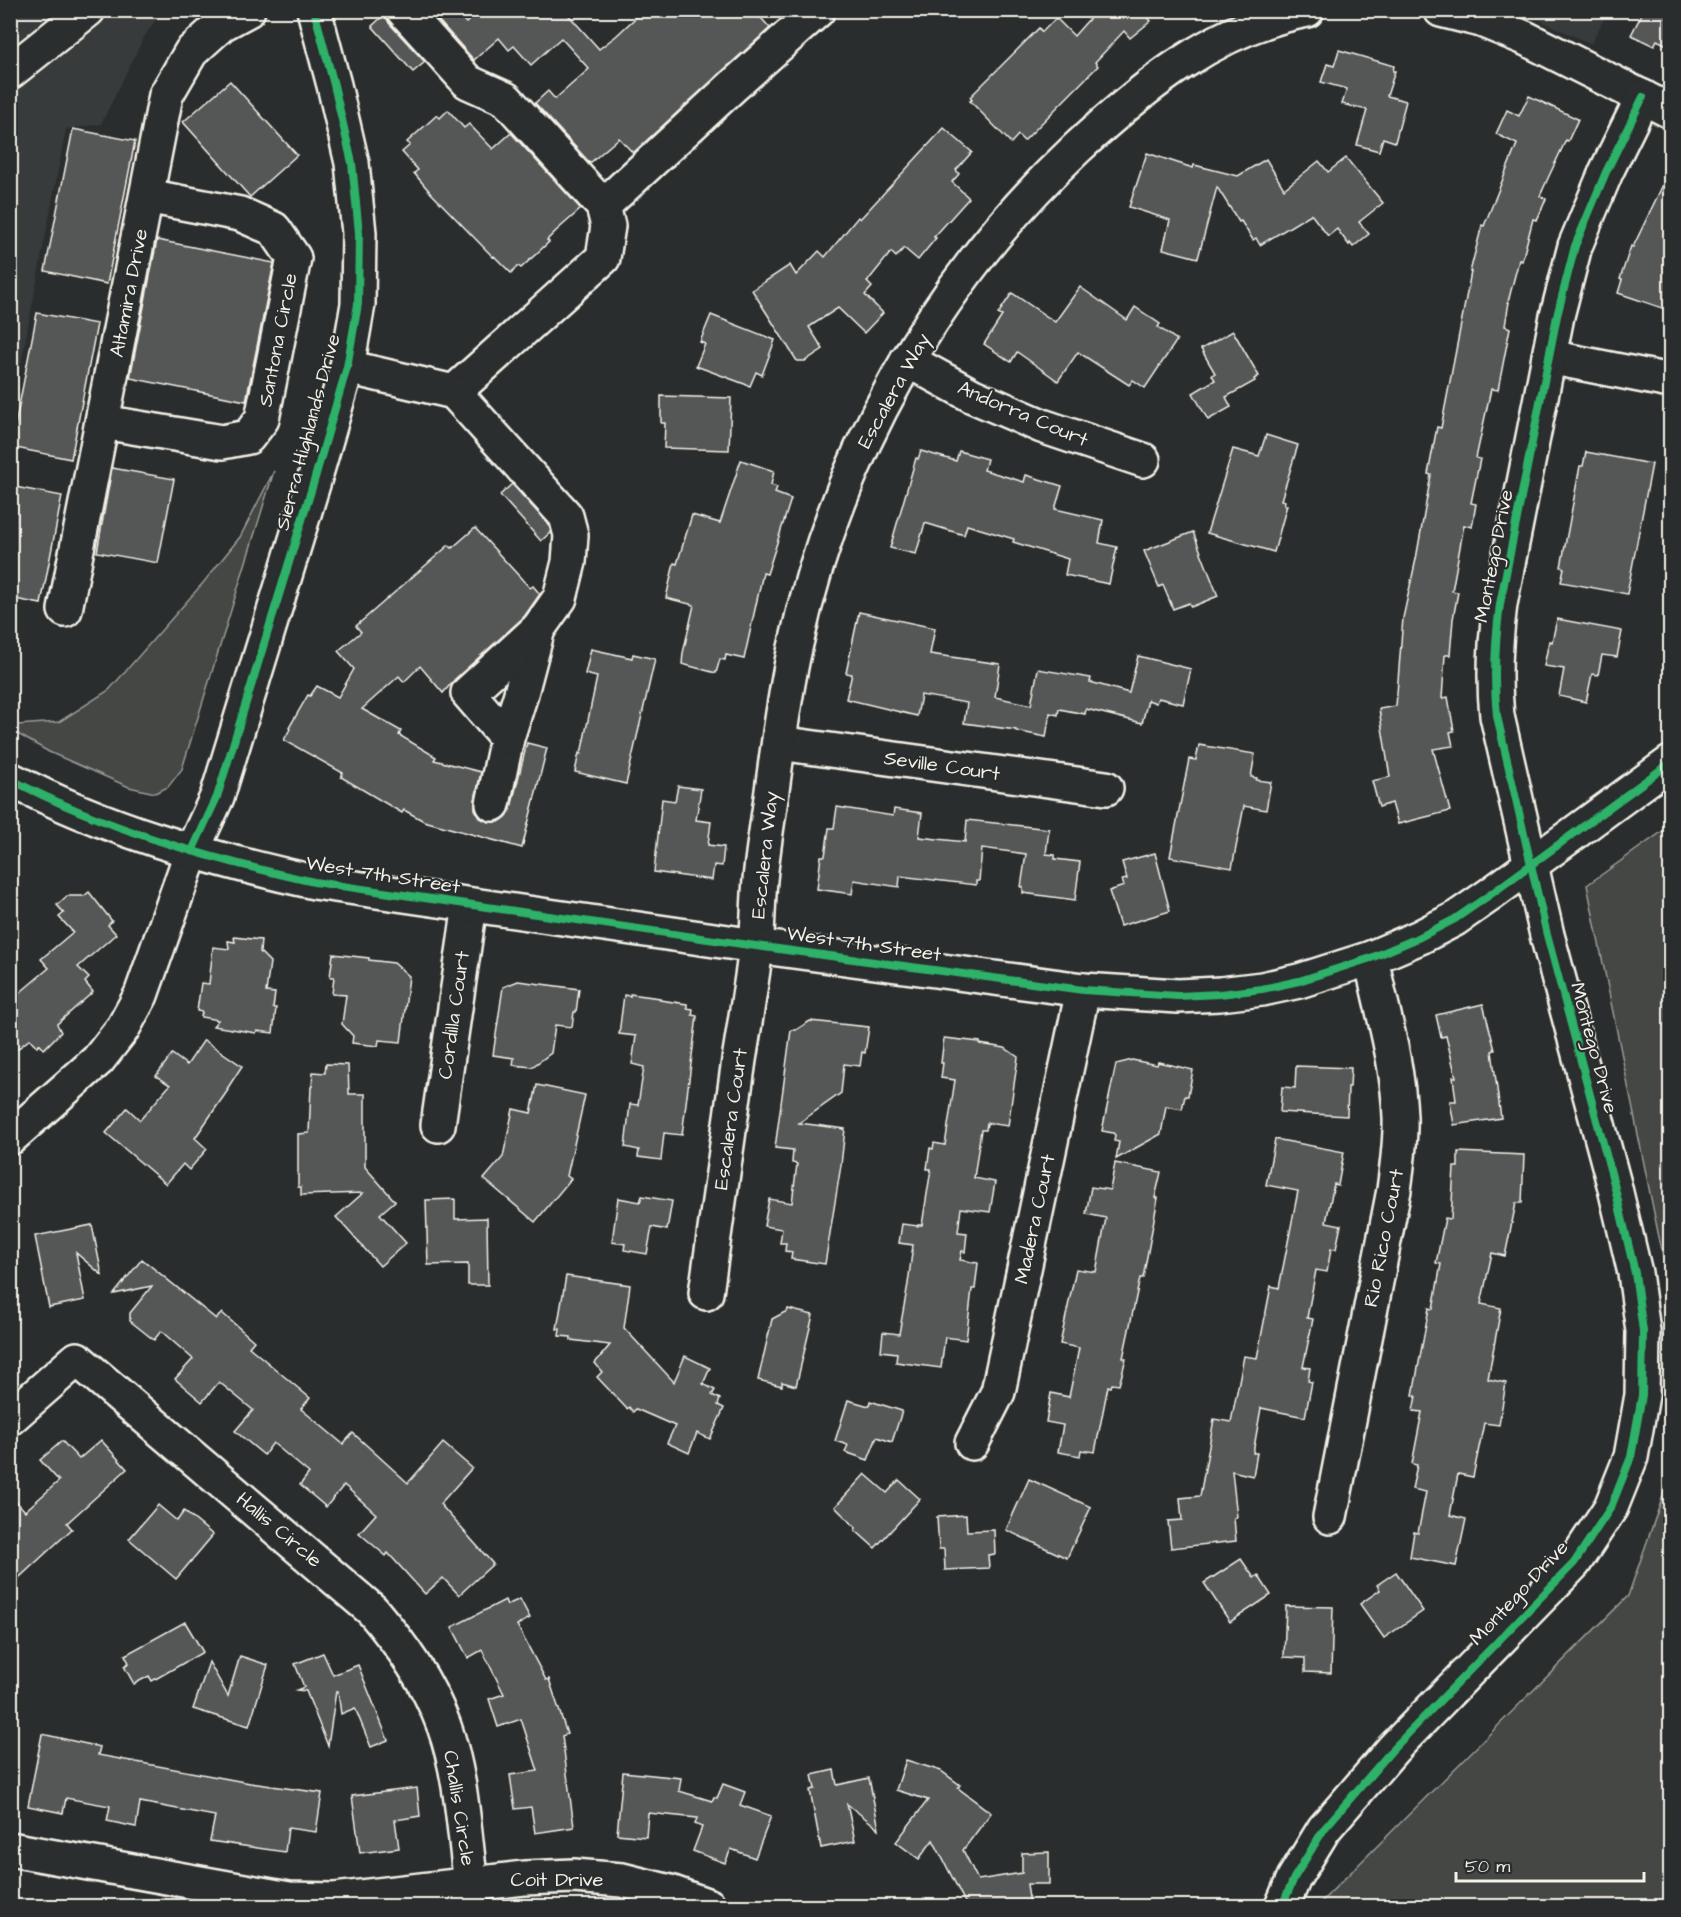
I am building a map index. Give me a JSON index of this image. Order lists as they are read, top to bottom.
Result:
{
  "streets": {
    "street": [
      "Altamira Drive",
      "Santona Circle",
      "Escalera Way",
      "Andorra Court",
      "Sierra Highlands Drive",
      "Montego Drive",
      "Seville Court",
      "West 7th Street",
      "Cordilla Court",
      "Escalera Court",
      "Madera Court",
      "Rio Rico Court",
      "Hallis Circle",
      "Challis Circle",
      "Coit Drive"
    ]
  },
  "crossings": [
    ["Altamira Drive", "Santona Circle"],
    ["Escalera Way", "Andorra Court"],
    ["Escalera Way", "Seville Court"],
    ["Escalera Way", "West 7th Street"],
    ["Escalera Way", "Escalera Court"],
    ["Sierra Highlands Drive", "West 7th Street"],
    ["Montego Drive", "West 7th Street"],
    ["West 7th Street", "Cordilla Court"],
    ["West 7th Street", "Escalera Court"],
    ["West 7th Street", "Madera Court"],
    ["West 7th Street", "Rio Rico Court"],
    ["Hallis Circle", "Challis Circle"],
    ["Challis Circle", "Coit Drive"]
  ],
  "scale_bar": "50 m"
}
